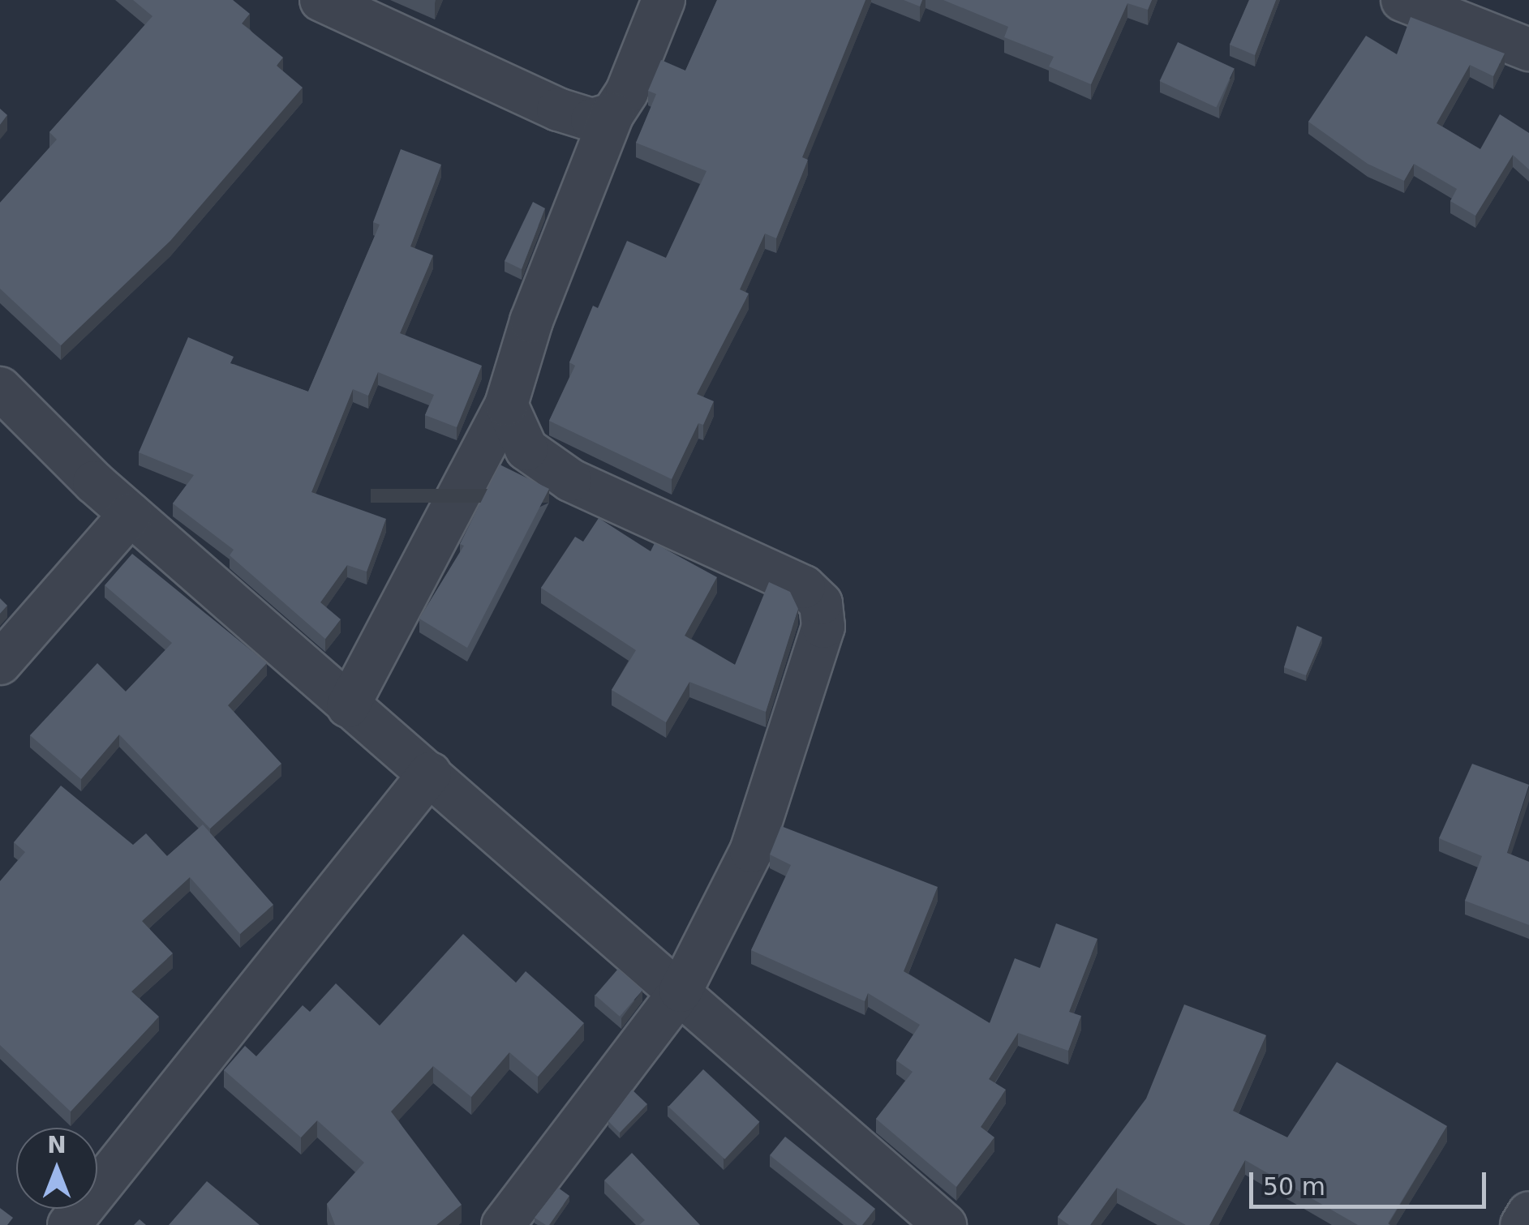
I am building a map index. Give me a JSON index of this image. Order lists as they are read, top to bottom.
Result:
{
  "scale_bar": "50 m",
  "north": "top"
}
